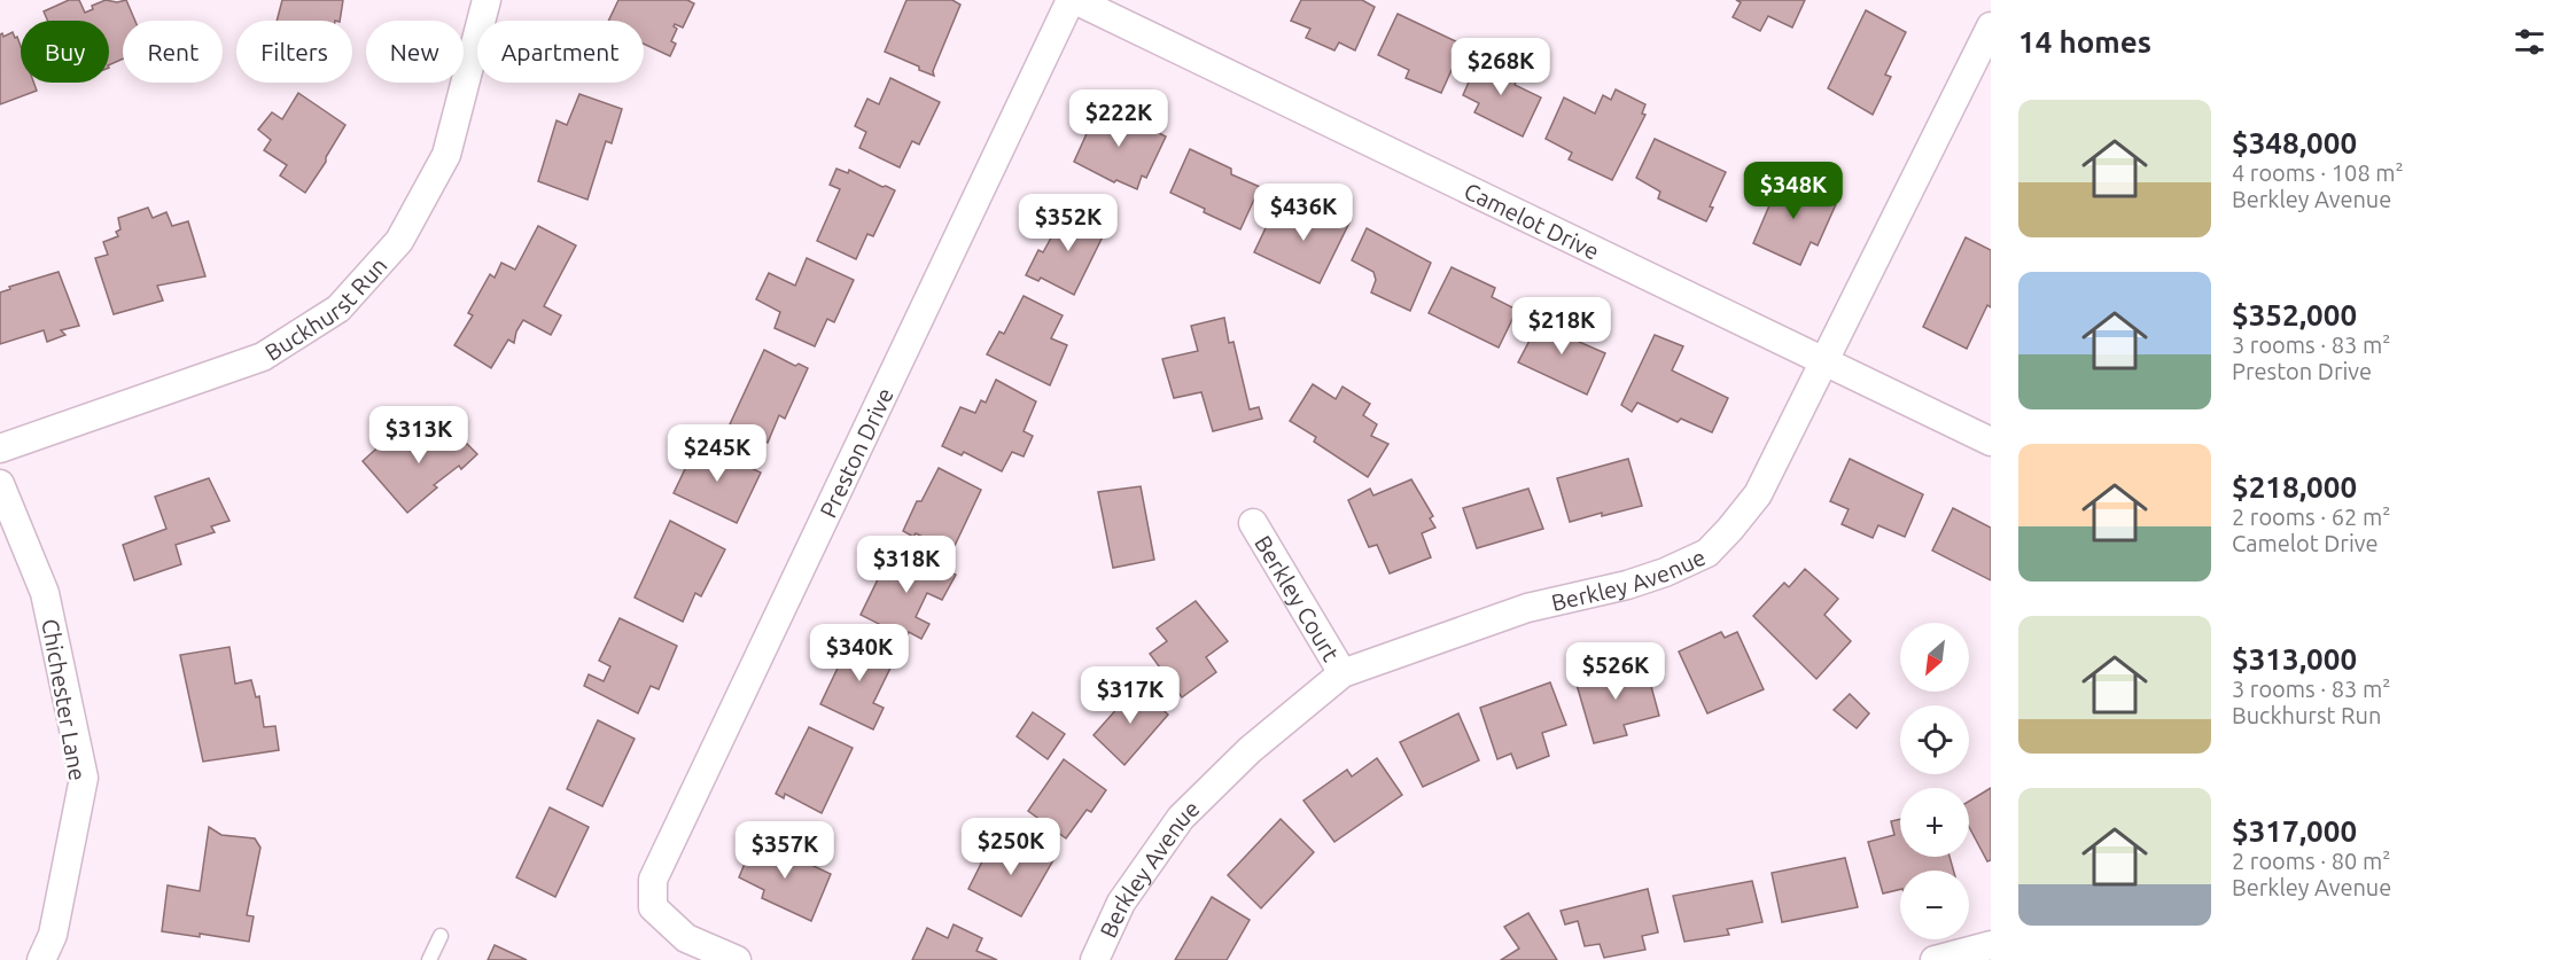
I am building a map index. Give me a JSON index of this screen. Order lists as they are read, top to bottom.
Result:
{
  "streets": {
    "street": [
      "Camelot Drive",
      "Buckhurst Run",
      "Preston Drive",
      "Berkley Avenue",
      "Berkley Court",
      "Chichester Lane"
    ]
  },
  "crossings": [
    ["Camelot Drive", "Berkley Avenue"],
    ["Berkley Avenue", "Berkley Court"]
  ],
  "north": "bottom left",
  "page": {
    "heading": "14 homes",
    "chip": [
      "Buy",
      "Rent",
      "Filters",
      "New",
      "Apartment"
    ],
    "price": [
      "$268K",
      "$222K",
      "$348K",
      "$436K",
      "$352K",
      "$218K",
      "$313K",
      "$245K",
      "$318K",
      "$340K",
      "$526K",
      "$317K",
      "$250K",
      "$357K"
    ],
    "list": [
      {
        "name": "$348,000",
        "note": "4 rooms · 108 m² · Berkley Avenue"
      },
      {
        "name": "$352,000",
        "note": "3 rooms · 83 m² · Preston Drive"
      },
      {
        "name": "$218,000",
        "note": "2 rooms · 62 m² · Camelot Drive"
      },
      {
        "name": "$313,000",
        "note": "3 rooms · 83 m² · Buckhurst Run"
      },
      {
        "name": "$317,000",
        "note": "2 rooms · 80 m² · Berkley Avenue"
      }
    ],
    "map_buttons": ["+", "−"]
  }
}
